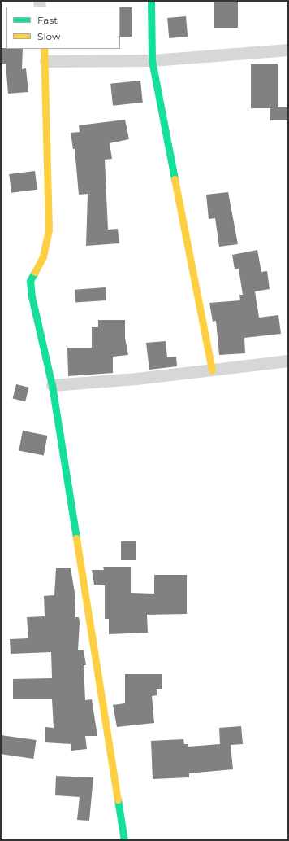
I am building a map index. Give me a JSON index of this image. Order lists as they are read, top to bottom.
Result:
{
  "legend": ["Fast", "Slow"]
}
